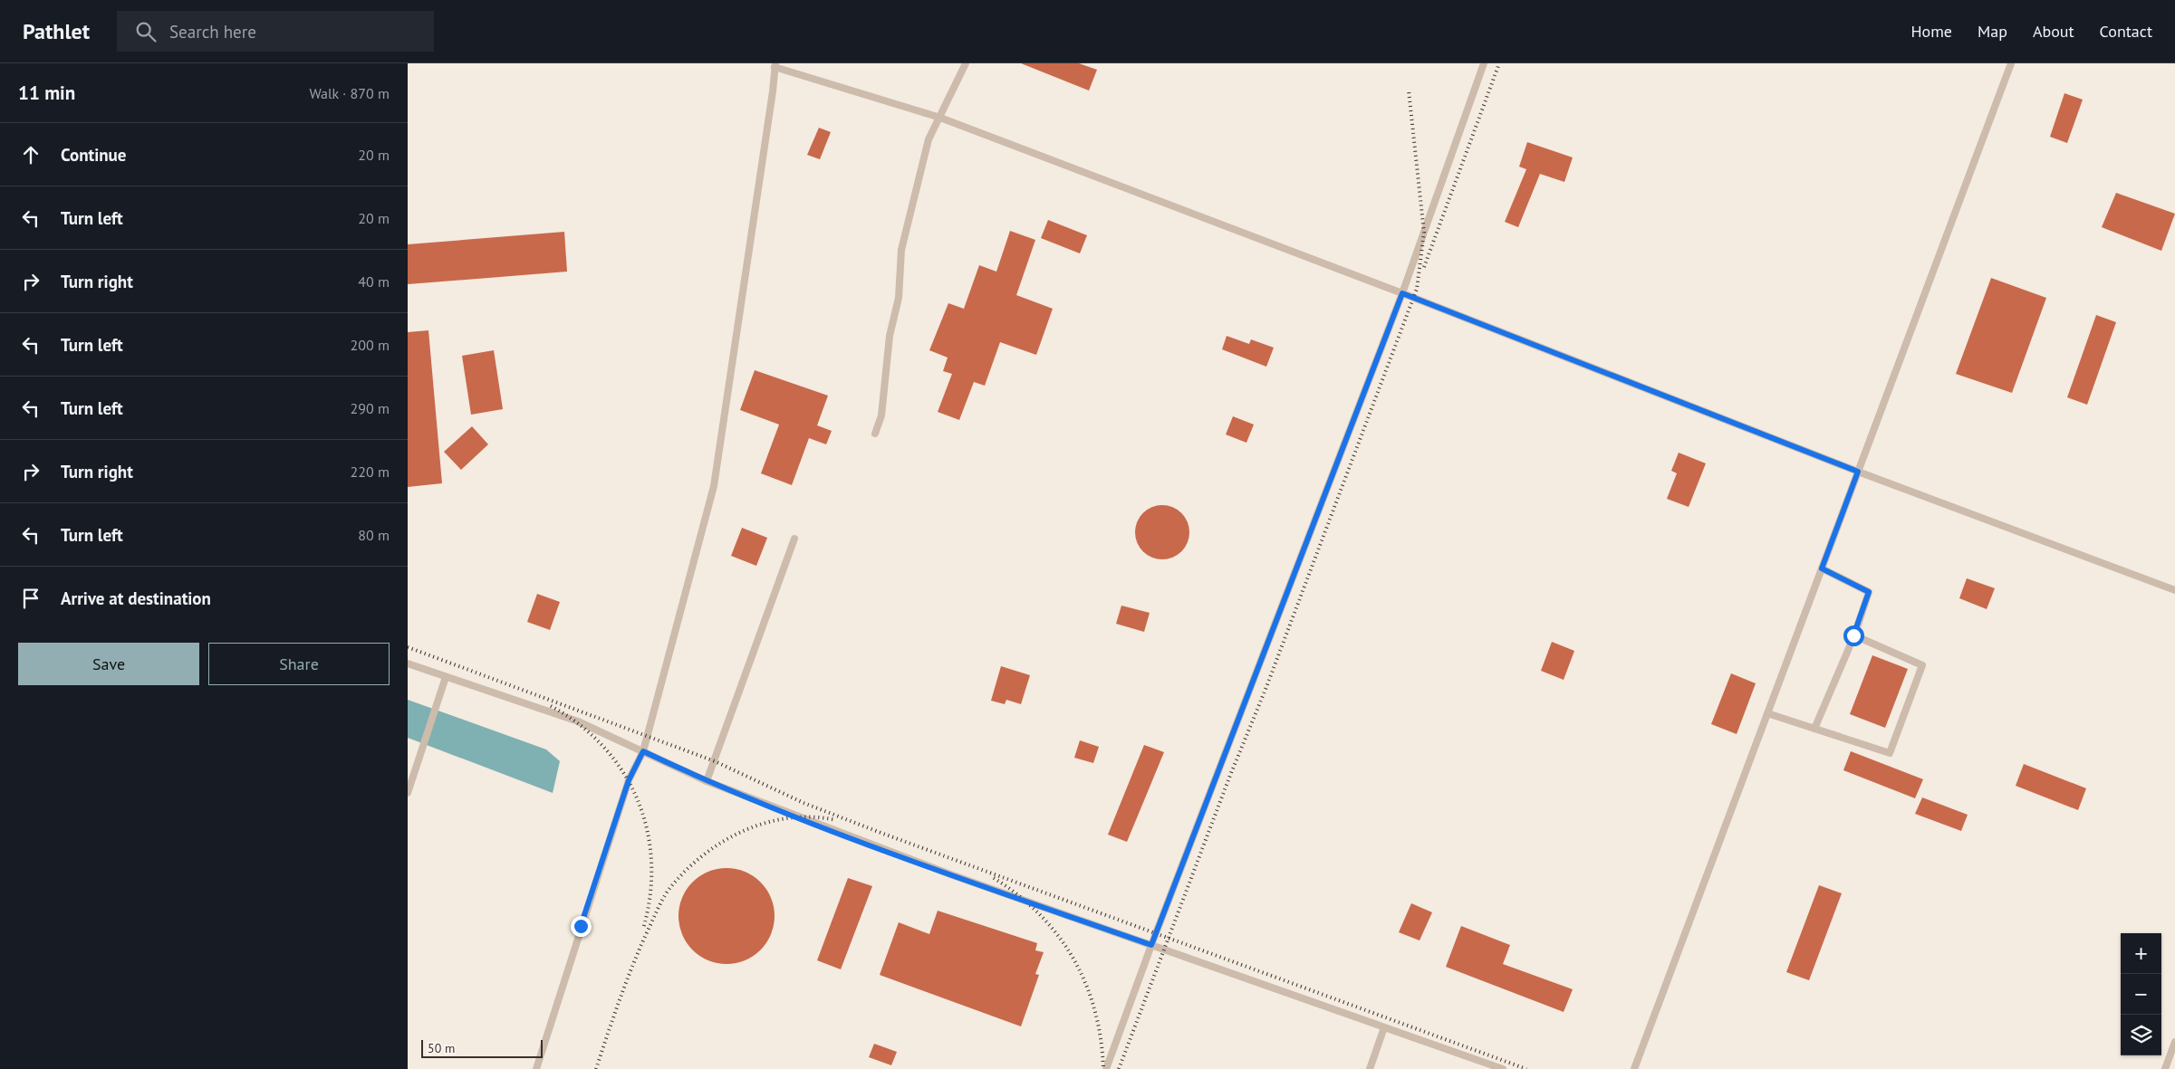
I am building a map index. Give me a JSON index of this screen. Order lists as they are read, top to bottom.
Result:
{
  "scale_bar": "50 m",
  "page": {
    "header": "Pathlet",
    "search": "Search here",
    "nav": [
      "Home",
      "Map",
      "About",
      "Contact"
    ],
    "heading": ["11 min", "Walk · 870 m"],
    "list": [
      ["Continue", "20 m"],
      ["Turn left", "20 m"],
      ["Turn right", "40 m"],
      ["Turn left", "200 m"],
      ["Turn left", "290 m"],
      ["Turn right", "220 m"],
      ["Turn left", "80 m"],
      "Arrive at destination"
    ],
    "buttons": ["Save", "Share"],
    "map_buttons": ["+", "−"],
    "scale": "50 m"
  }
}
